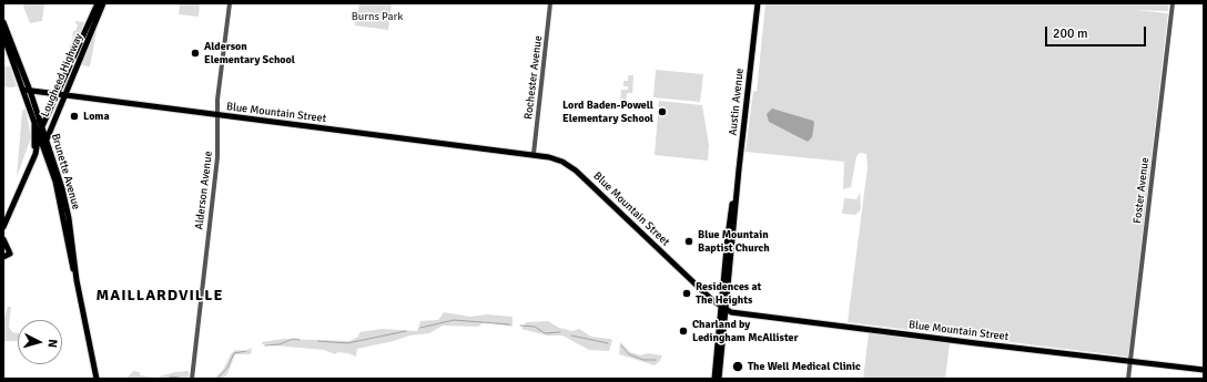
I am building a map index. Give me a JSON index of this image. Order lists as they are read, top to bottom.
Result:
{
  "streets": {
    "main road": [
      "Lougheed Highway",
      "Austin Avenue",
      "Blue Mountain Street",
      "Brunette Avenue"
    ],
    "street": ["Rochester Avenue", "Alderson Avenue", "Foster Avenue"]
  },
  "crossings": [
    ["Lougheed Highway", "Blue Mountain Street"],
    ["Lougheed Highway", "Brunette Avenue"],
    ["Rochester Avenue", "Blue Mountain Street"],
    ["Austin Avenue", "Blue Mountain Street"],
    ["Blue Mountain Street", "Brunette Avenue"],
    ["Blue Mountain Street", "Alderson Avenue"],
    ["Blue Mountain Street", "Foster Avenue"]
  ],
  "districts": ["MAILLARDVILLE"],
  "parks": ["Burns Park"],
  "places": [
    "Alderson Elementary School",
    "Lord Baden-Powell Elementary School",
    "Loma",
    "Blue Mountain Baptist Church",
    "Residences at The Heights",
    "Charland by Ledingham McAllister",
    "The Well Medical Clinic"
  ],
  "scale_bar": "200 m",
  "north": "right"
}
